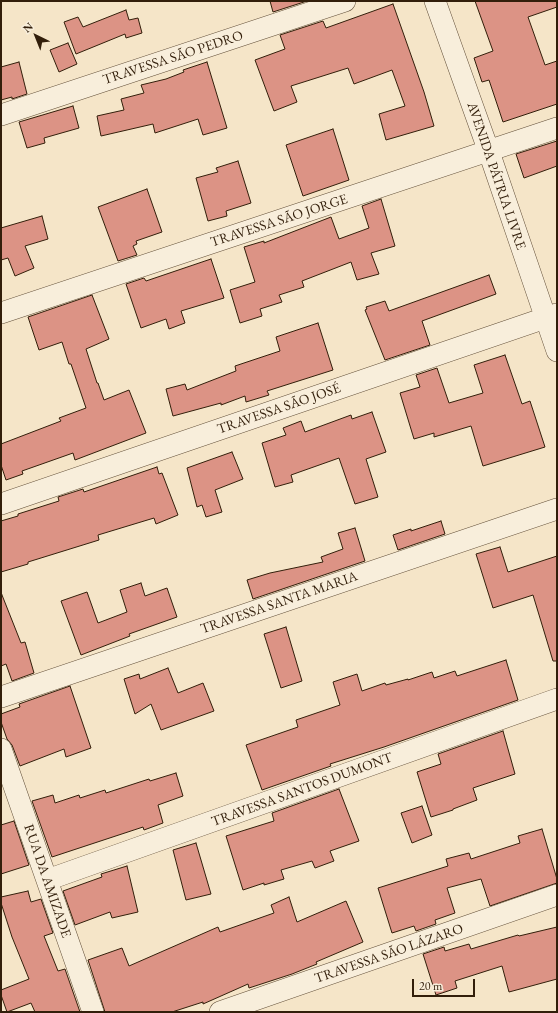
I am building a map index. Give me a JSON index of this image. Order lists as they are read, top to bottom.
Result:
{
  "streets": {
    "street": [
      "TRAVESSA SÃO PEDRO",
      "AVENIDA PÁTRIA LIVRE",
      "TRAVESSA SÃO JORGE",
      "TRAVESSA SÃO JOSÉ",
      "TRAVESSA SANTA MARIA",
      "TRAVESSA SANTOS DUMONT",
      "RUA DA AMIZADE",
      "TRAVESSA SÃO LÁZARO"
    ]
  },
  "crossings": [
    ["AVENIDA PÁTRIA LIVRE", "TRAVESSA SÃO JORGE"],
    ["AVENIDA PÁTRIA LIVRE", "TRAVESSA SÃO JOSÉ"],
    ["TRAVESSA SANTOS DUMONT", "RUA DA AMIZADE"]
  ],
  "scale_bar": "20 m",
  "north": "top left"
}
